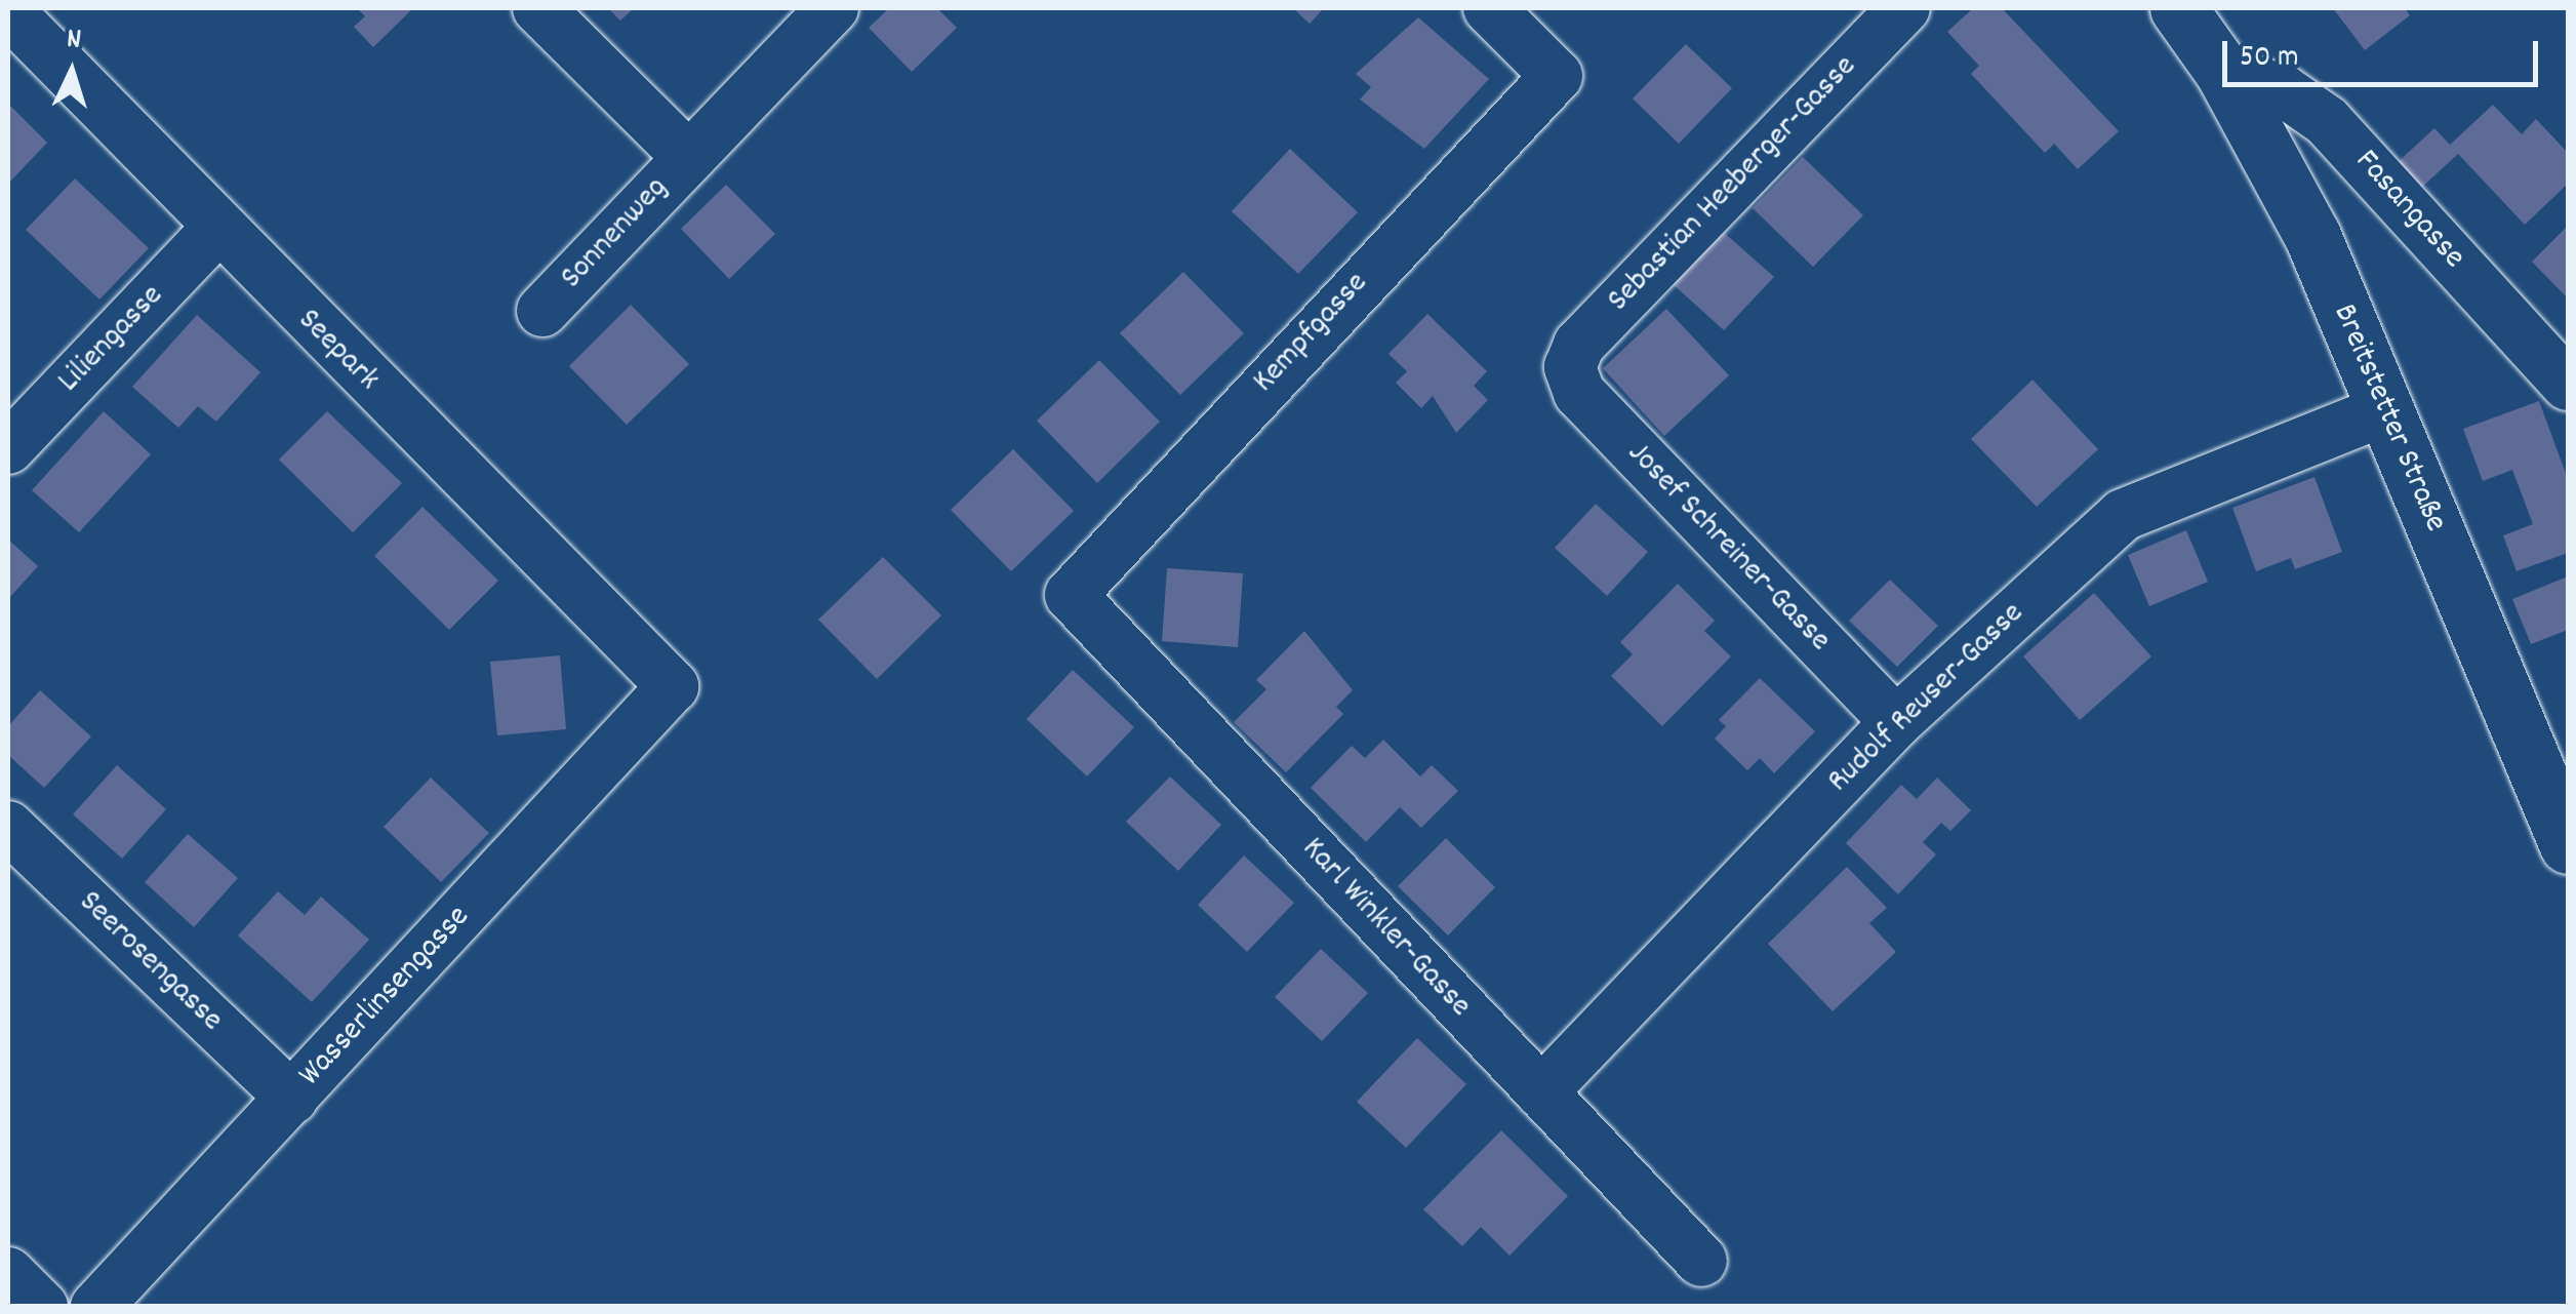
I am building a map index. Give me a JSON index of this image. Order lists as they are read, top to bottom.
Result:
{
  "streets": {
    "main road": ["Breitstetter Straße"],
    "street": [
      "Sebastian Heeberger-Gasse",
      "Fasangasse",
      "Sonnenweg",
      "Kempfgasse",
      "Liliengasse",
      "Seepark",
      "Josef Schreiner-Gasse",
      "Rudolf Reuser-Gasse",
      "Karl Winkler-Gasse",
      "Seerosengasse",
      "Wasserlinsengasse"
    ]
  },
  "crossings": [
    ["Sebastian Heeberger-Gasse", "Josef Schreiner-Gasse"],
    ["Fasangasse", "Breitstetter Straße"],
    ["Kempfgasse", "Karl Winkler-Gasse"],
    ["Liliengasse", "Seepark"],
    ["Seepark", "Wasserlinsengasse"],
    ["Breitstetter Straße", "Rudolf Reuser-Gasse"],
    ["Josef Schreiner-Gasse", "Rudolf Reuser-Gasse"],
    ["Rudolf Reuser-Gasse", "Karl Winkler-Gasse"],
    ["Seerosengasse", "Wasserlinsengasse"]
  ],
  "scale_bar": "50 m",
  "north": "top"
}
